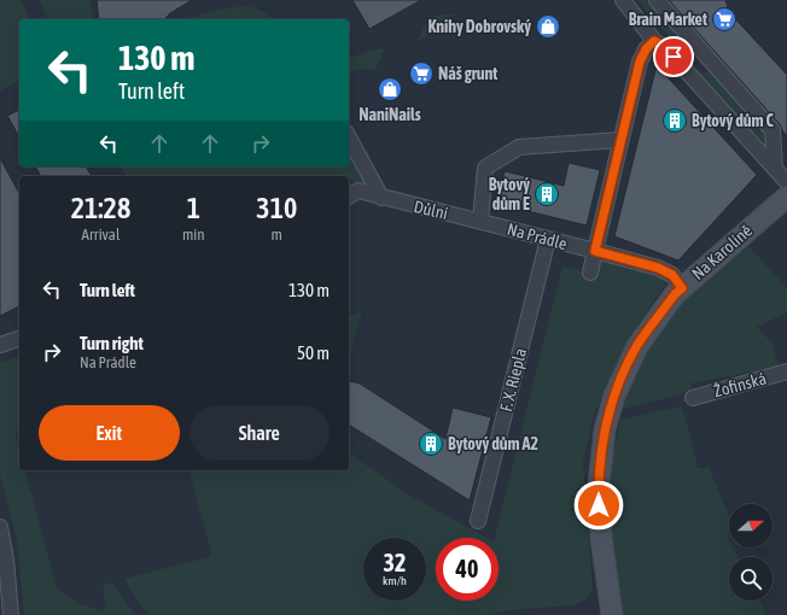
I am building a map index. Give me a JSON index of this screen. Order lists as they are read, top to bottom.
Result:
{
  "streets": {
    "street": [
      "Důlní",
      "Na Prádle",
      "Na Karolíně",
      "F. X. Riepla",
      "Žofinská"
    ]
  },
  "crossings": [
    ["Důlní", "Na Prádle"],
    ["Na Prádle", "Na Karolíně"],
    ["Na Prádle", "F. X. Riepla"]
  ],
  "places": {
    "supermarket": ["Brain Market", "Náš grunt"],
    "shop": ["Knihy Dobrovský", "NaniNails"],
    "building": ["Bytový dům C", "Bytový dům E", "Bytový dům A2"]
  },
  "north": "right",
  "page": {
    "turn": ["130 m", "Turn left"],
    "eta": [
      "21:28",
      "Arrival",
      "1",
      "min",
      "310",
      "m"
    ],
    "list": [
      {
        "name": "Turn left",
        "value": "130 m"
      },
      {
        "name": "Turn right",
        "note": "Na Prádle",
        "value": "50 m"
      }
    ],
    "buttons": ["Exit", "Share"],
    "speed": "32 km/h",
    "limit": "40"
  }
}
